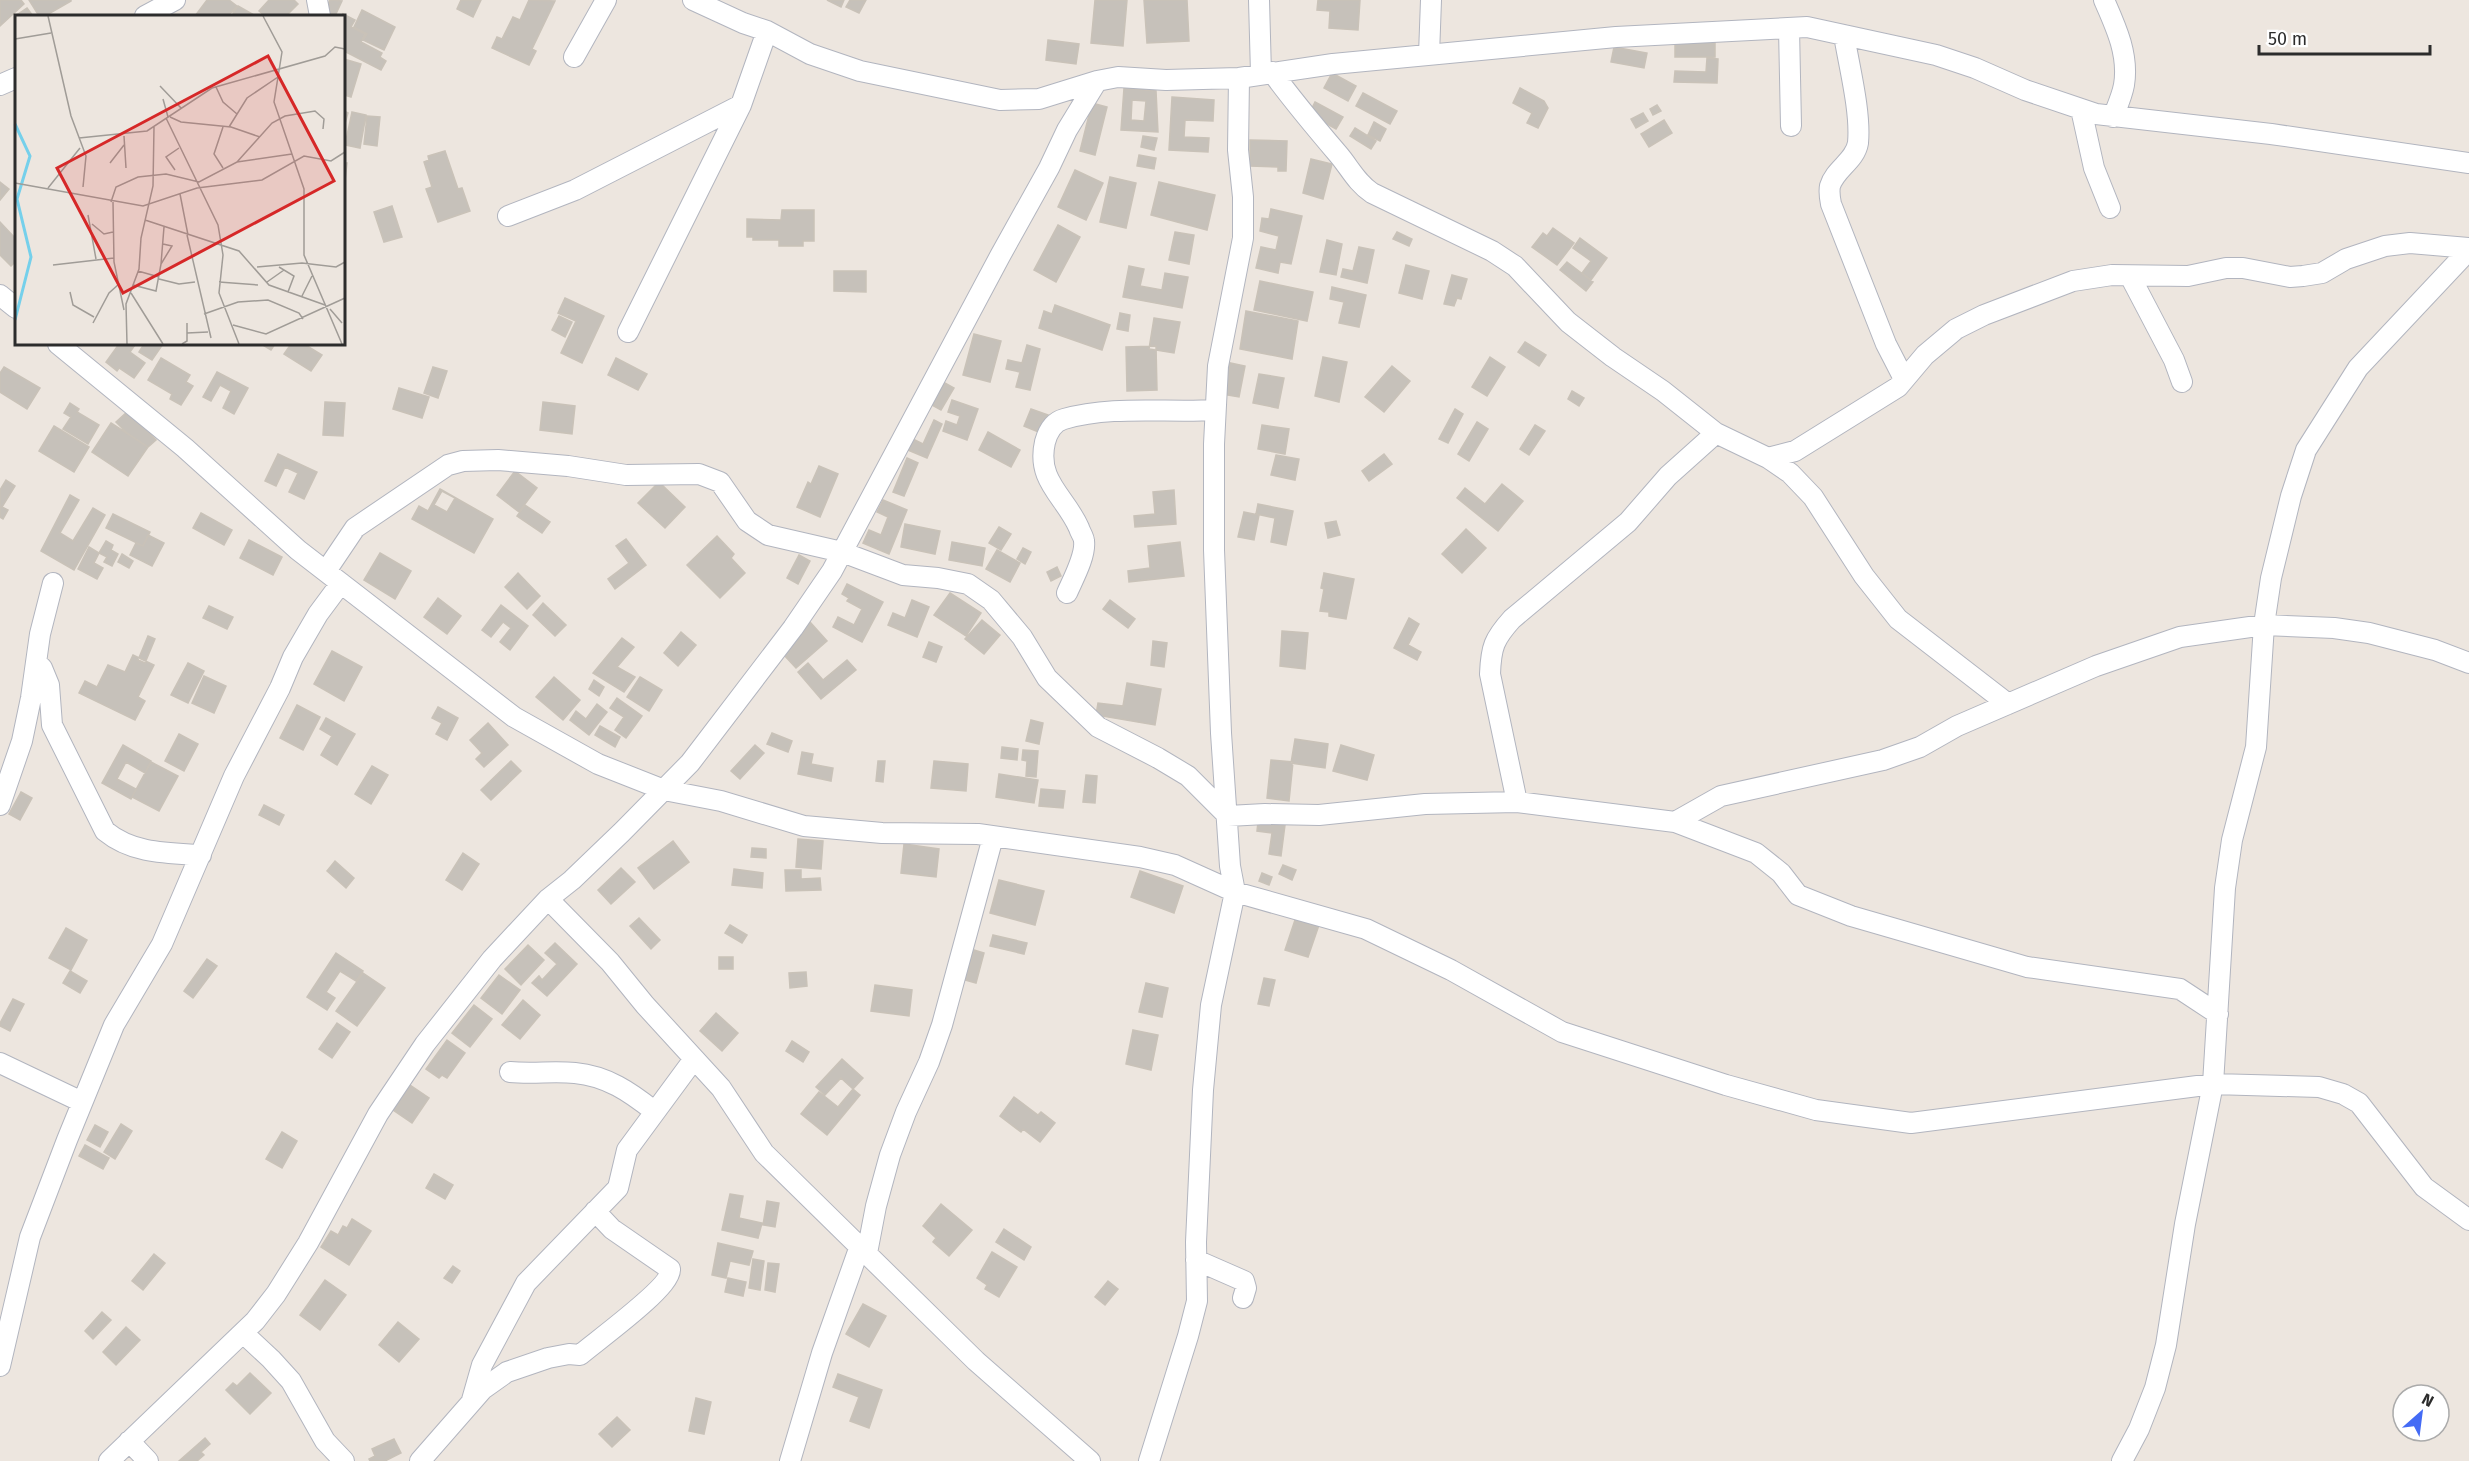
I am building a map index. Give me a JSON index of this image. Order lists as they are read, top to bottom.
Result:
{
  "scale_bar": "50 m",
  "north": "top right"
}
